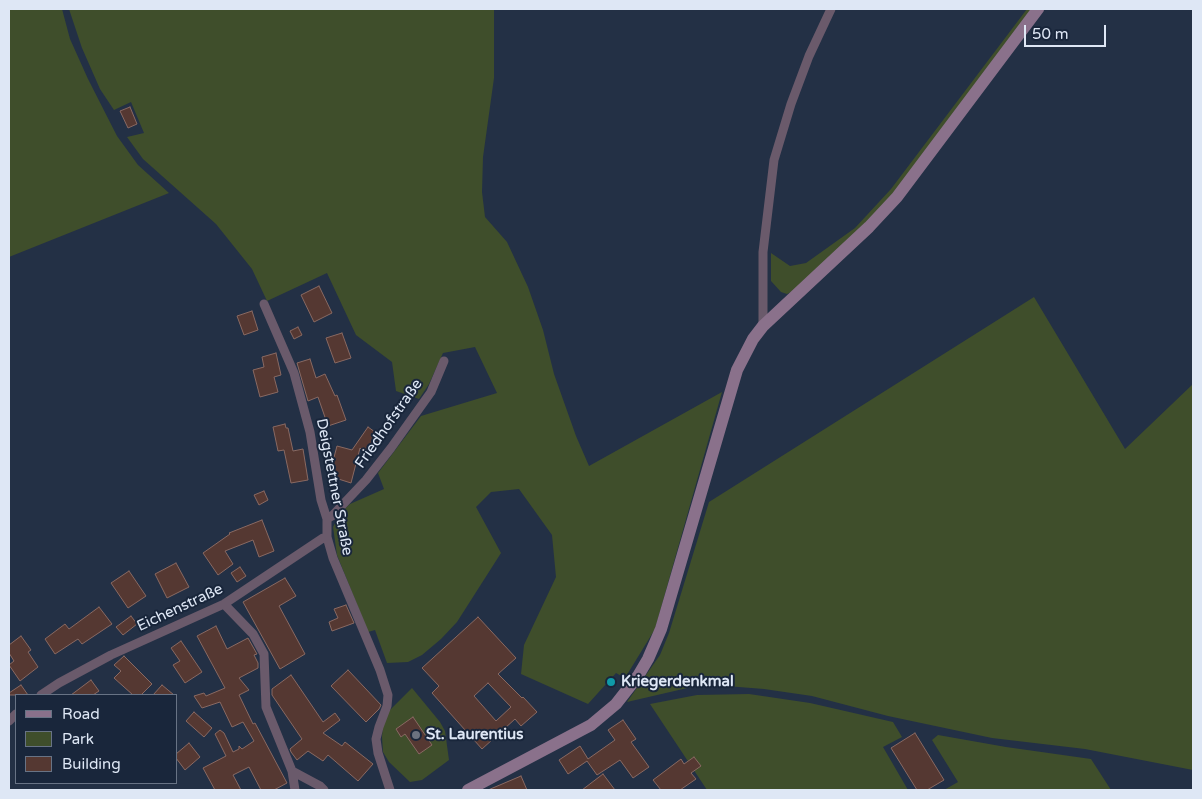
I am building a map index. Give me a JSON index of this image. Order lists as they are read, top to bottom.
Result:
{
  "streets": {
    "street": ["Friedhofstraße", "Deigstettner Straße", "Eichenstraße"]
  },
  "crossings": [
    ["Friedhofstraße", "Deigstettner Straße"],
    ["Deigstettner Straße", "Eichenstraße"]
  ],
  "places": ["Kriegerdenkmal", "St. Laurentius"],
  "legend": ["Road", "Park", "Building"],
  "scale_bar": "50 m"
}
